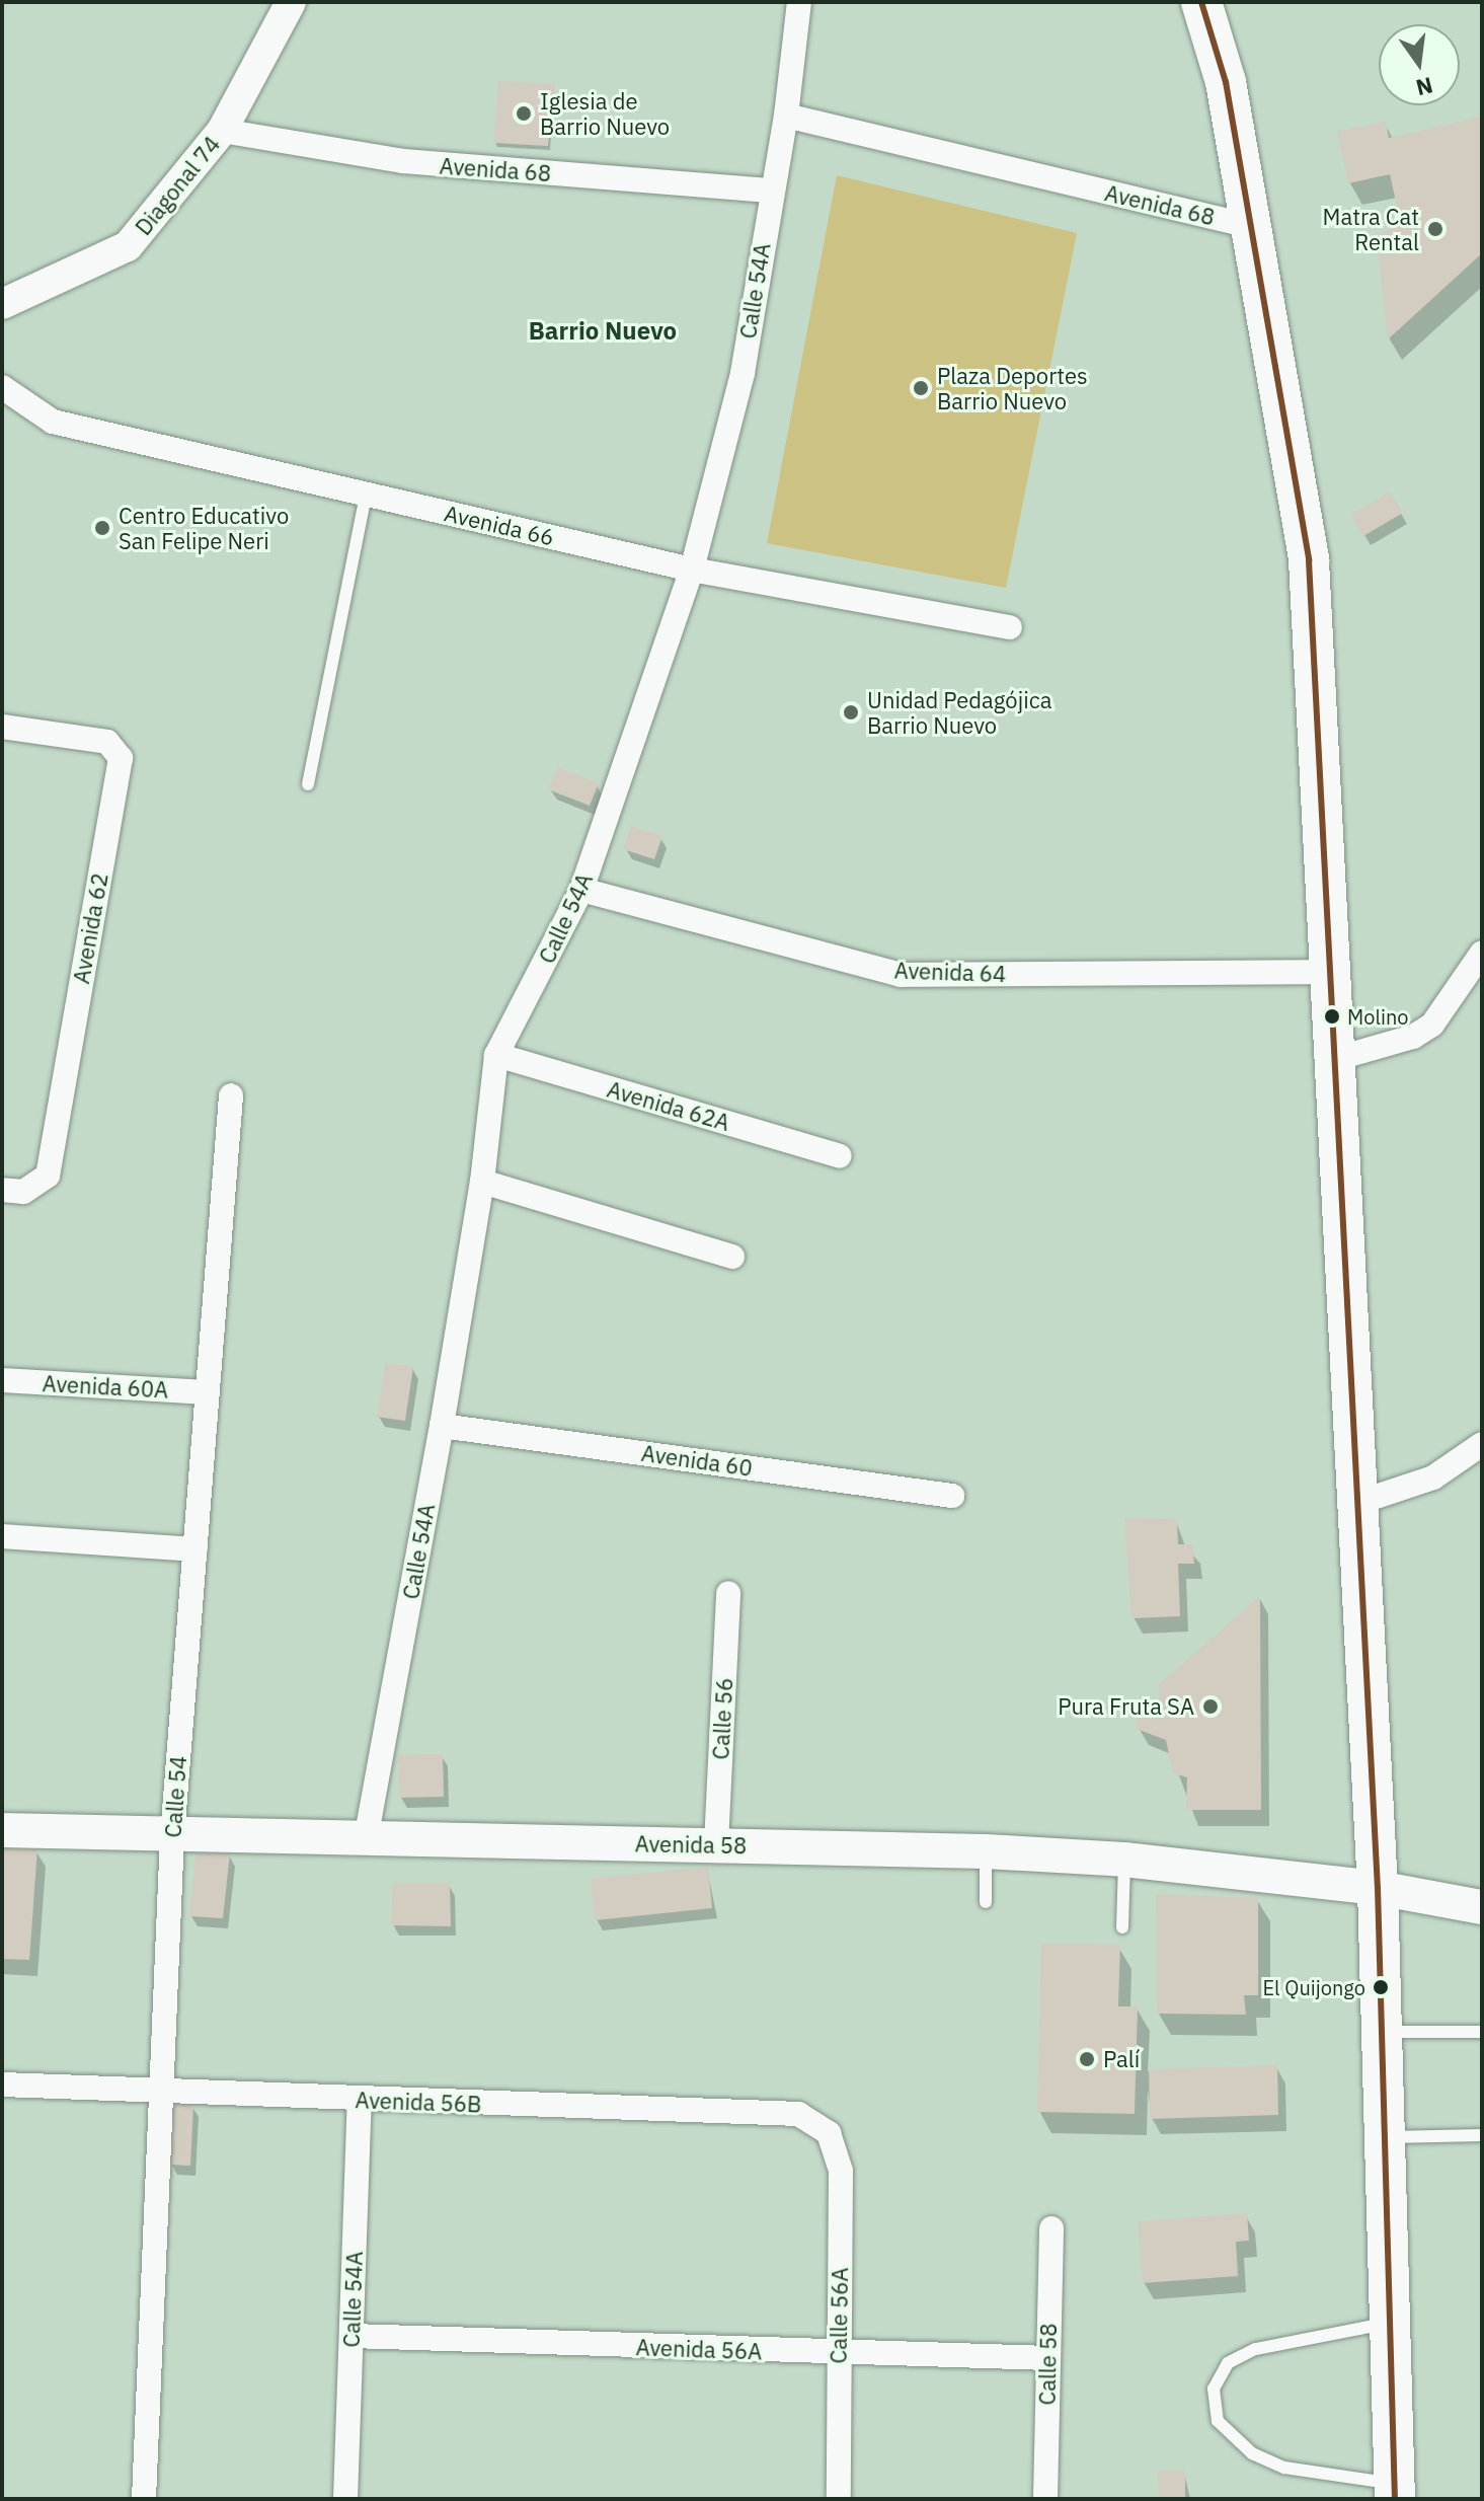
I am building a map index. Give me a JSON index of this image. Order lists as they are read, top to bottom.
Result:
{
  "streets": {
    "main road": ["Avenida 58"],
    "street": [
      "Avenida 68",
      "Diagonal 74",
      "Calle 54A",
      "Avenida 66",
      "Avenida 62",
      "Avenida 64",
      "Avenida 62A",
      "Avenida 60A",
      "Avenida 60",
      "Calle 56",
      "Calle 54",
      "Avenida 56B",
      "Calle 56A",
      "Avenida 56A",
      "Calle 58"
    ]
  },
  "crossings": [
    ["Avenida 68", "Diagonal 74"],
    ["Avenida 68", "Calle 54A"],
    ["Calle 54A", "Avenida 66"],
    ["Calle 54A", "Avenida 64"],
    ["Calle 54A", "Avenida 62A"],
    ["Calle 54A", "Avenida 60"],
    ["Calle 54A", "Avenida 58"],
    ["Calle 54A", "Avenida 56B"],
    ["Calle 54A", "Avenida 56A"],
    ["Avenida 60A", "Calle 54"],
    ["Calle 56", "Avenida 58"],
    ["Calle 54", "Avenida 58"],
    ["Calle 54", "Avenida 56B"],
    ["Avenida 56B", "Calle 56A"],
    ["Calle 56A", "Avenida 56A"],
    ["Avenida 56A", "Calle 58"]
  ],
  "districts": ["Barrio Nuevo"],
  "places": [
    "Iglesia de Barrio Nuevo",
    "Matra Cat Rental",
    "Plaza Deportes Barrio Nuevo",
    "Centro Educativo San Felipe Neri",
    "Unidad Pedagójica Barrio Nuevo",
    "Molino",
    "Pura Fruta SA",
    "El Quijongo",
    "Palí"
  ],
  "north": "bottom"
}
